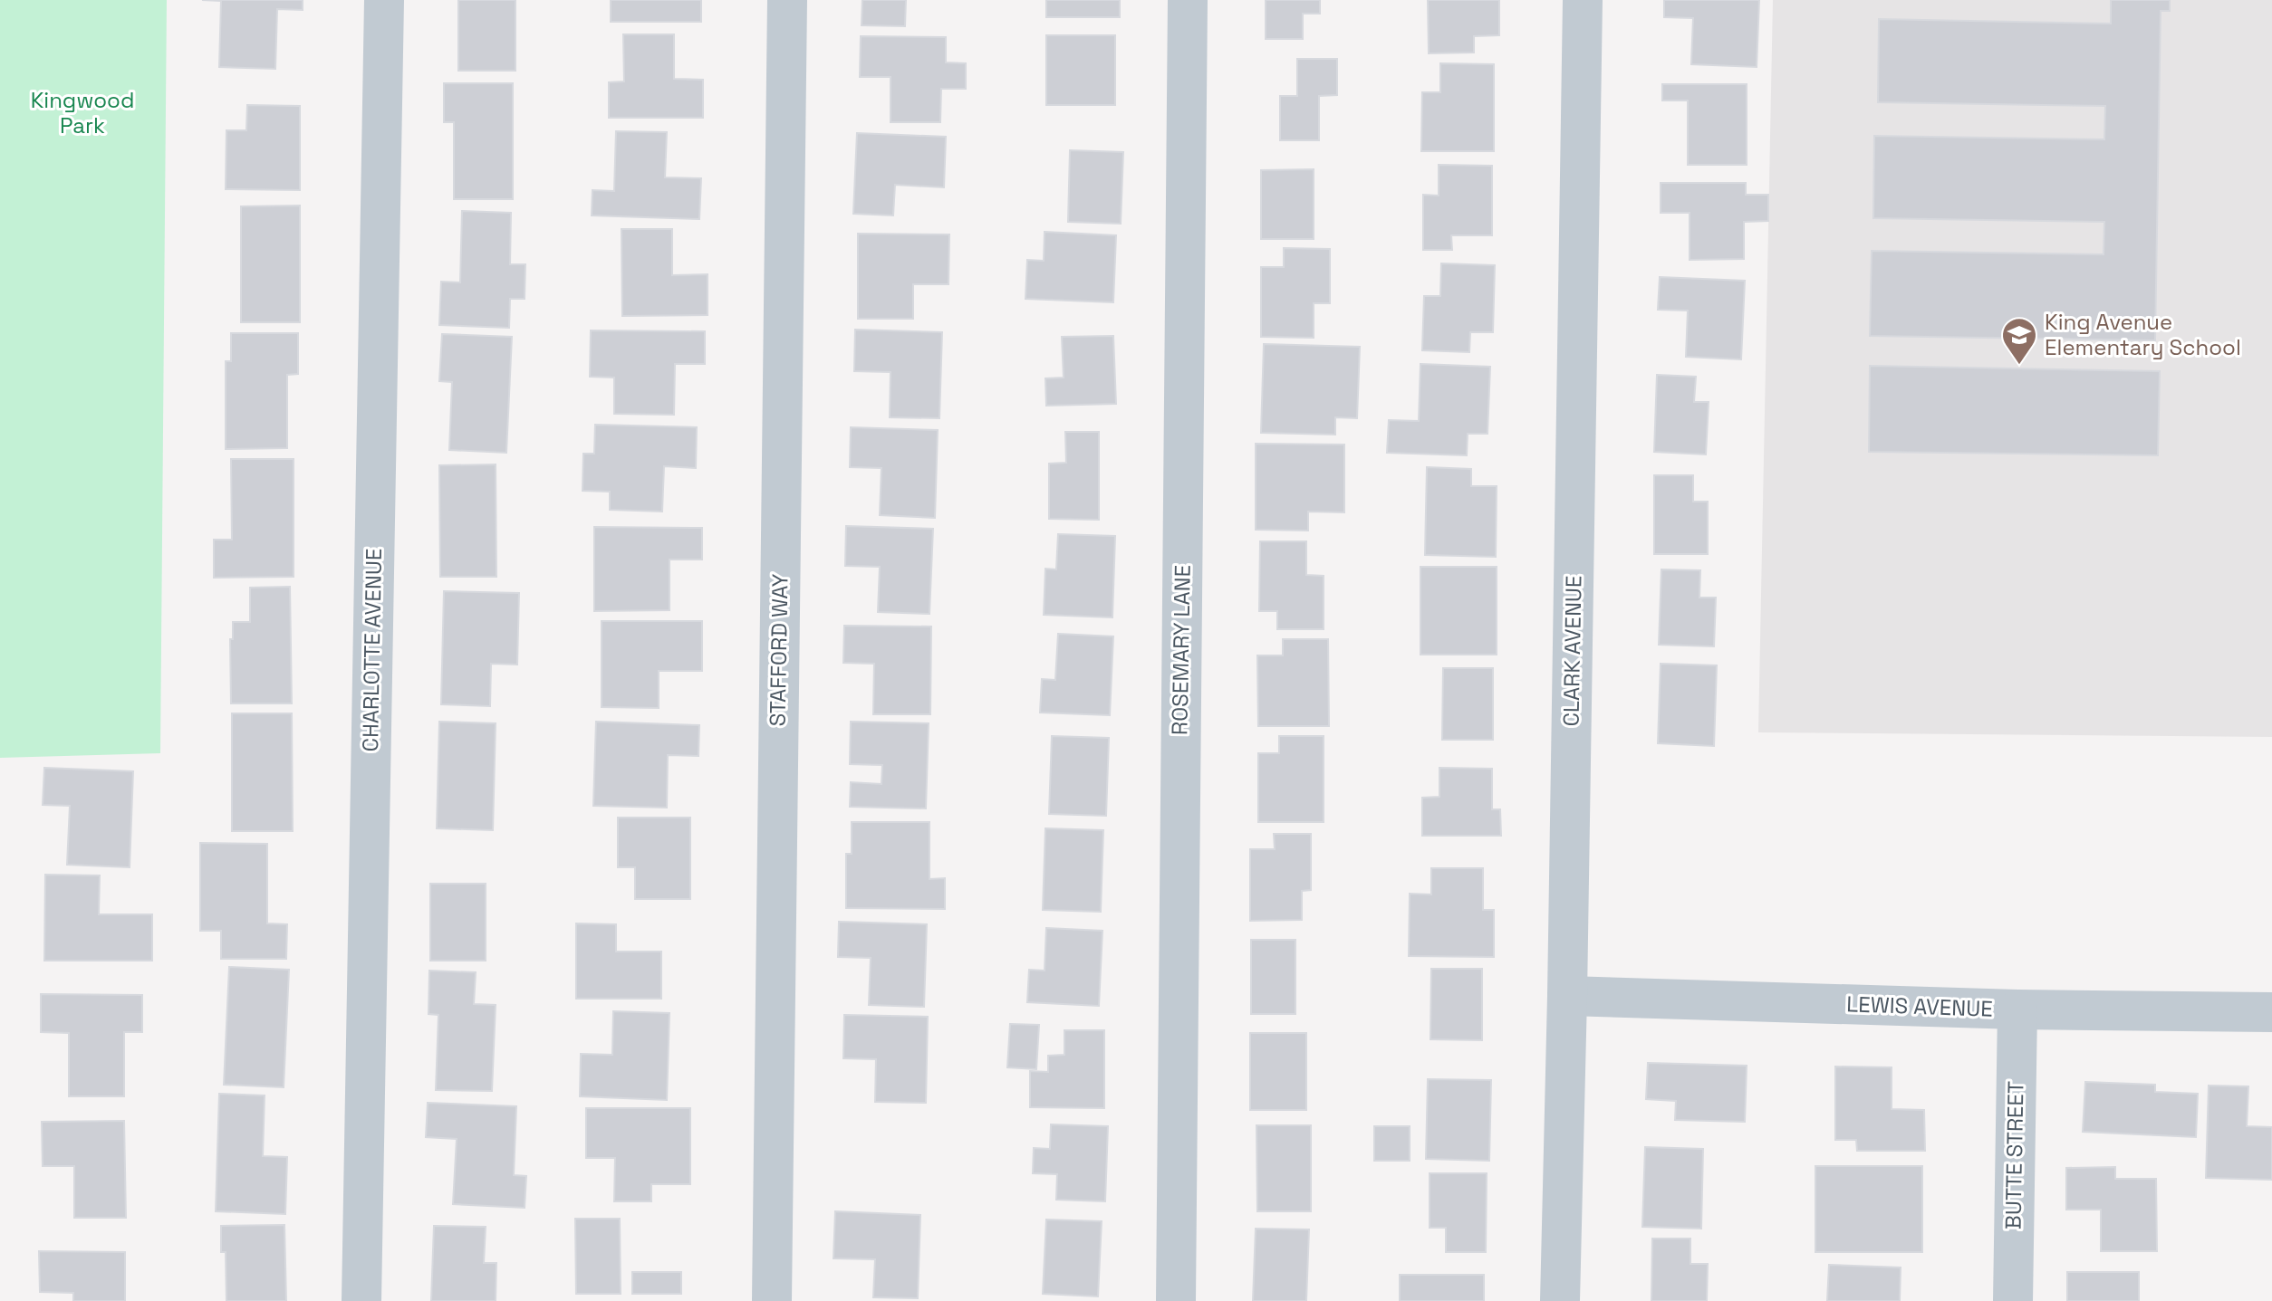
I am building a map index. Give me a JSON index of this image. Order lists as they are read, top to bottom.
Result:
{
  "streets": {
    "street": [
      "CHARLOTTE AVENUE",
      "STAFFORD WAY",
      "ROSEMARY LANE",
      "CLARK AVENUE",
      "LEWIS AVENUE",
      "BUTTE STREET"
    ]
  },
  "crossings": [
    ["CLARK AVENUE", "LEWIS AVENUE"],
    ["LEWIS AVENUE", "BUTTE STREET"]
  ],
  "parks": ["Kingwood Park"],
  "places": {
    "school or university": ["King Avenue Elementary School"]
  }
}
